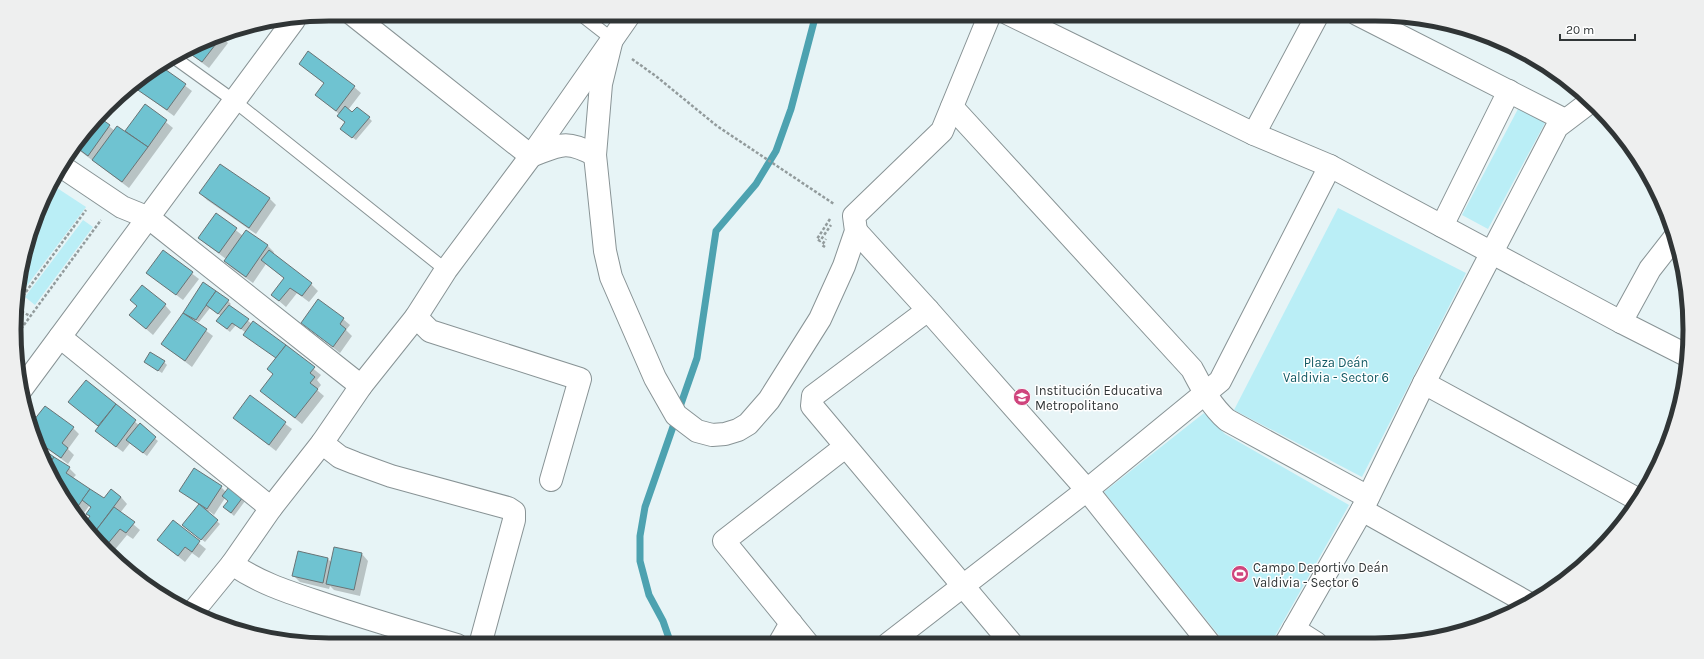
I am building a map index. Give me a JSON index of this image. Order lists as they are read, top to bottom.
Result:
{
  "parks": ["Plaza Deán Valdivia - Sector 6"],
  "places": {
    "school or university": ["Institución Educativa Metropolitano"],
    "sports": ["Campo Deportivo Deán Valdivia - Sector 6"]
  },
  "scale_bar": "20 m"
}
